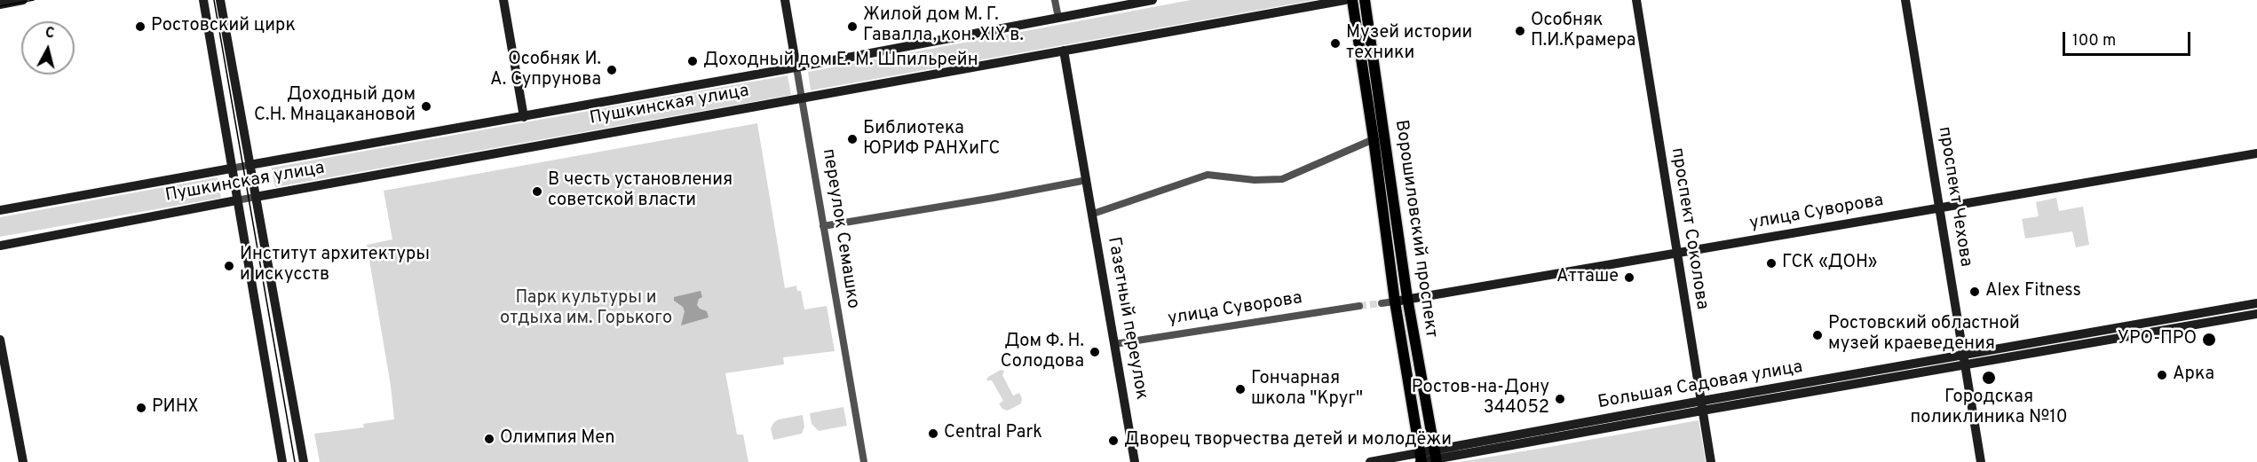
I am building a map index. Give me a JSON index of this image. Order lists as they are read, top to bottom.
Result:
{
  "streets": {
    "main road": ["Ворошиловский проспект"],
    "street": [
      "Пушкинская улица",
      "проспект Чехова",
      "улица Суворова",
      "переулок Семашко",
      "проспект Соколова",
      "Газетный переулок",
      "Большая Садовая улица"
    ]
  },
  "crossings": [
    ["Пушкинская улица", "переулок Семашко"],
    ["Пушкинская улица", "Газетный переулок"],
    ["проспект Чехова", "улица Суворова"],
    ["проспект Чехова", "Большая Садовая улица"],
    ["улица Суворова", "Ворошиловский проспект"],
    ["улица Суворова", "проспект Соколова"],
    ["улица Суворова", "Газетный переулок"],
    ["Ворошиловский проспект", "Большая Садовая улица"],
    ["проспект Соколова", "Большая Садовая улица"]
  ],
  "parks": ["Парк культуры и отдыха им. Горького"],
  "places": [
    "Ростовский цирк",
    "Жилой дом М. Г. Гавалла, кон. XIX в.",
    "Особняк П.И.Крамера",
    "Музей истории техники",
    "Доходный дом Е. М. Шпильрейн",
    "Особняк И. А. Супрунова",
    "Доходный дом С.Н. Мнацакановой",
    "Библиотека ЮРИФ РАНХиГС",
    "В честь установления советской власти",
    "ГСК «ДОН»",
    "Институт архитектуры и искусств",
    "Атташе",
    "Alex Fitness",
    "Ростовский областной музей краеведения",
    "УРО-ПРО",
    "Дом Ф. Н. Солодова",
    "Арка",
    "Городская поликлиника №10",
    "Гончарная школа \"Круг\"",
    "Ростов-на-Дону 344052",
    "РИНХ",
    "Central Park",
    "Олимпия Men",
    "Дворец творчества детей и молодёжи"
  ],
  "scale_bar": "100 m",
  "north": "top"
}
